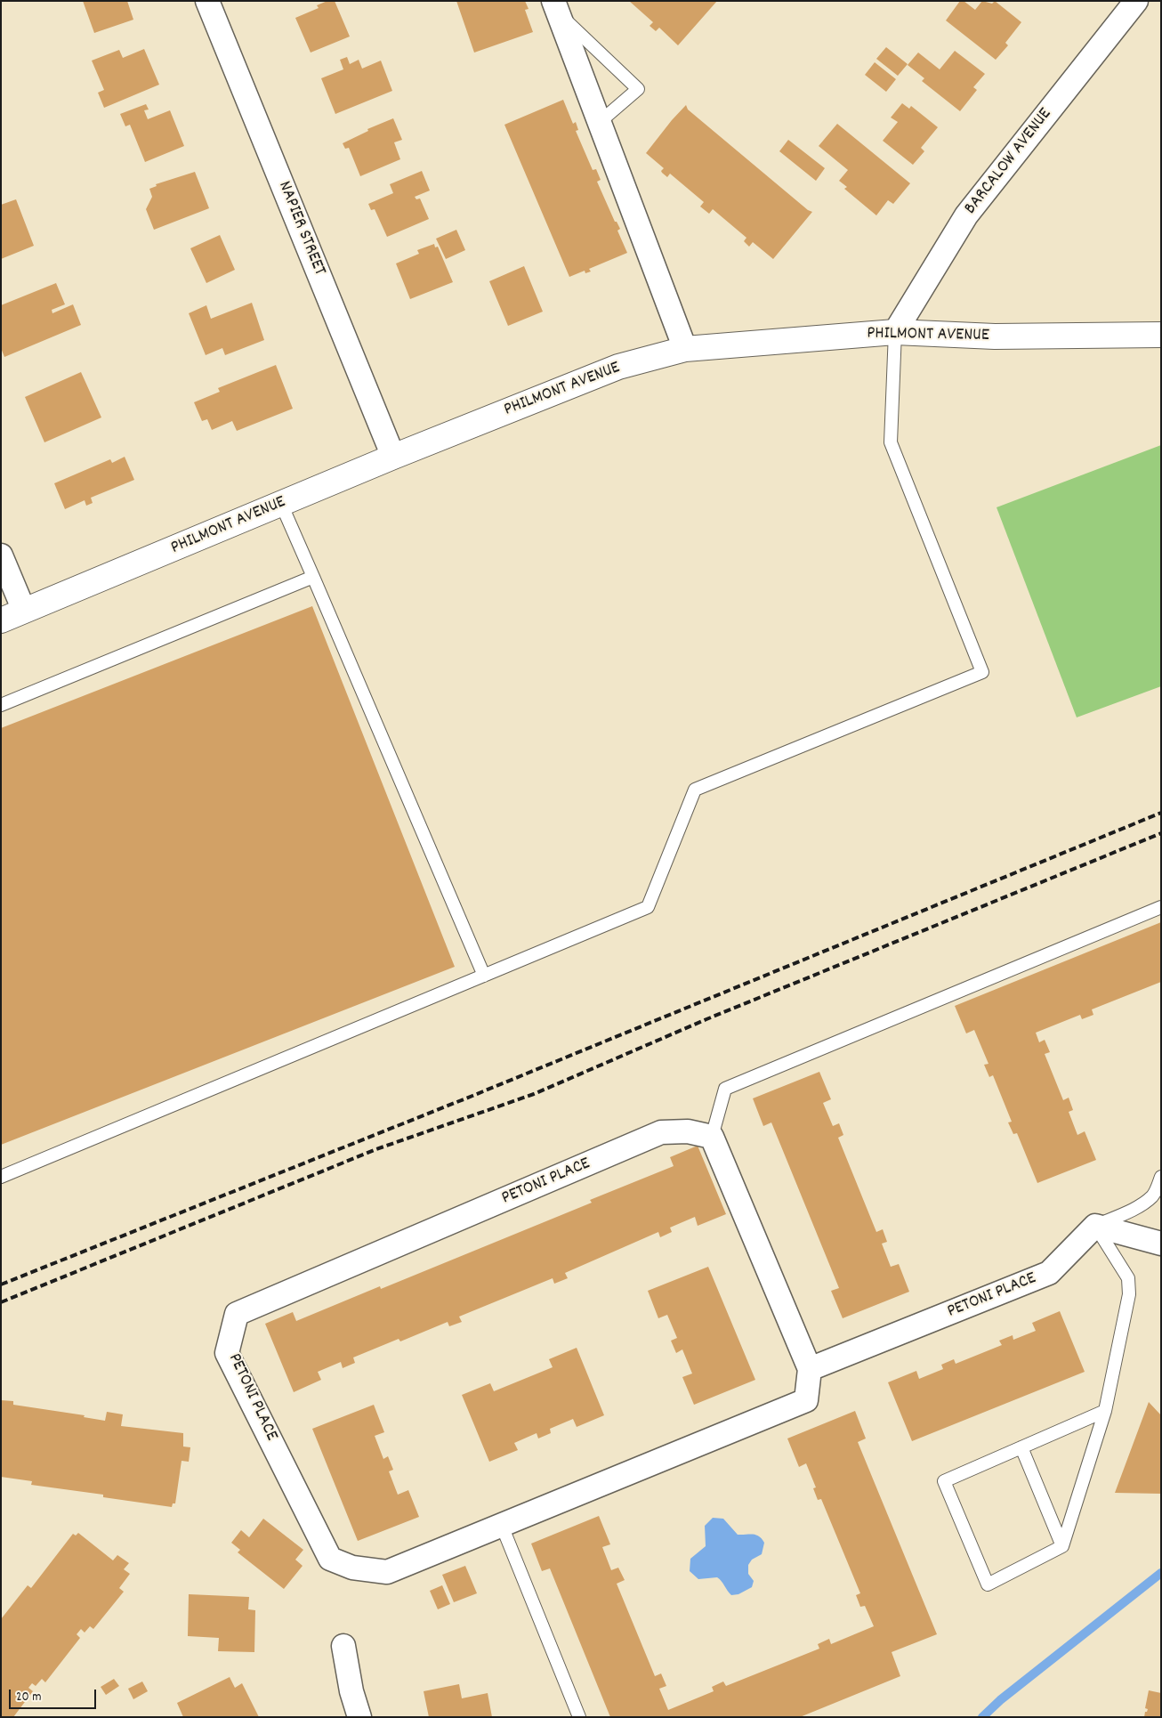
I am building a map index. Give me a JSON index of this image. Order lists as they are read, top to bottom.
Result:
{
  "streets": {
    "main road": ["PHILMONT AVENUE"],
    "street": ["BARCALOW AVENUE", "NAPIER STREET", "PETONI PLACE"]
  },
  "crossings": [
    ["BARCALOW AVENUE", "PHILMONT AVENUE"],
    ["NAPIER STREET", "PHILMONT AVENUE"]
  ],
  "scale_bar": "20 m"
}
